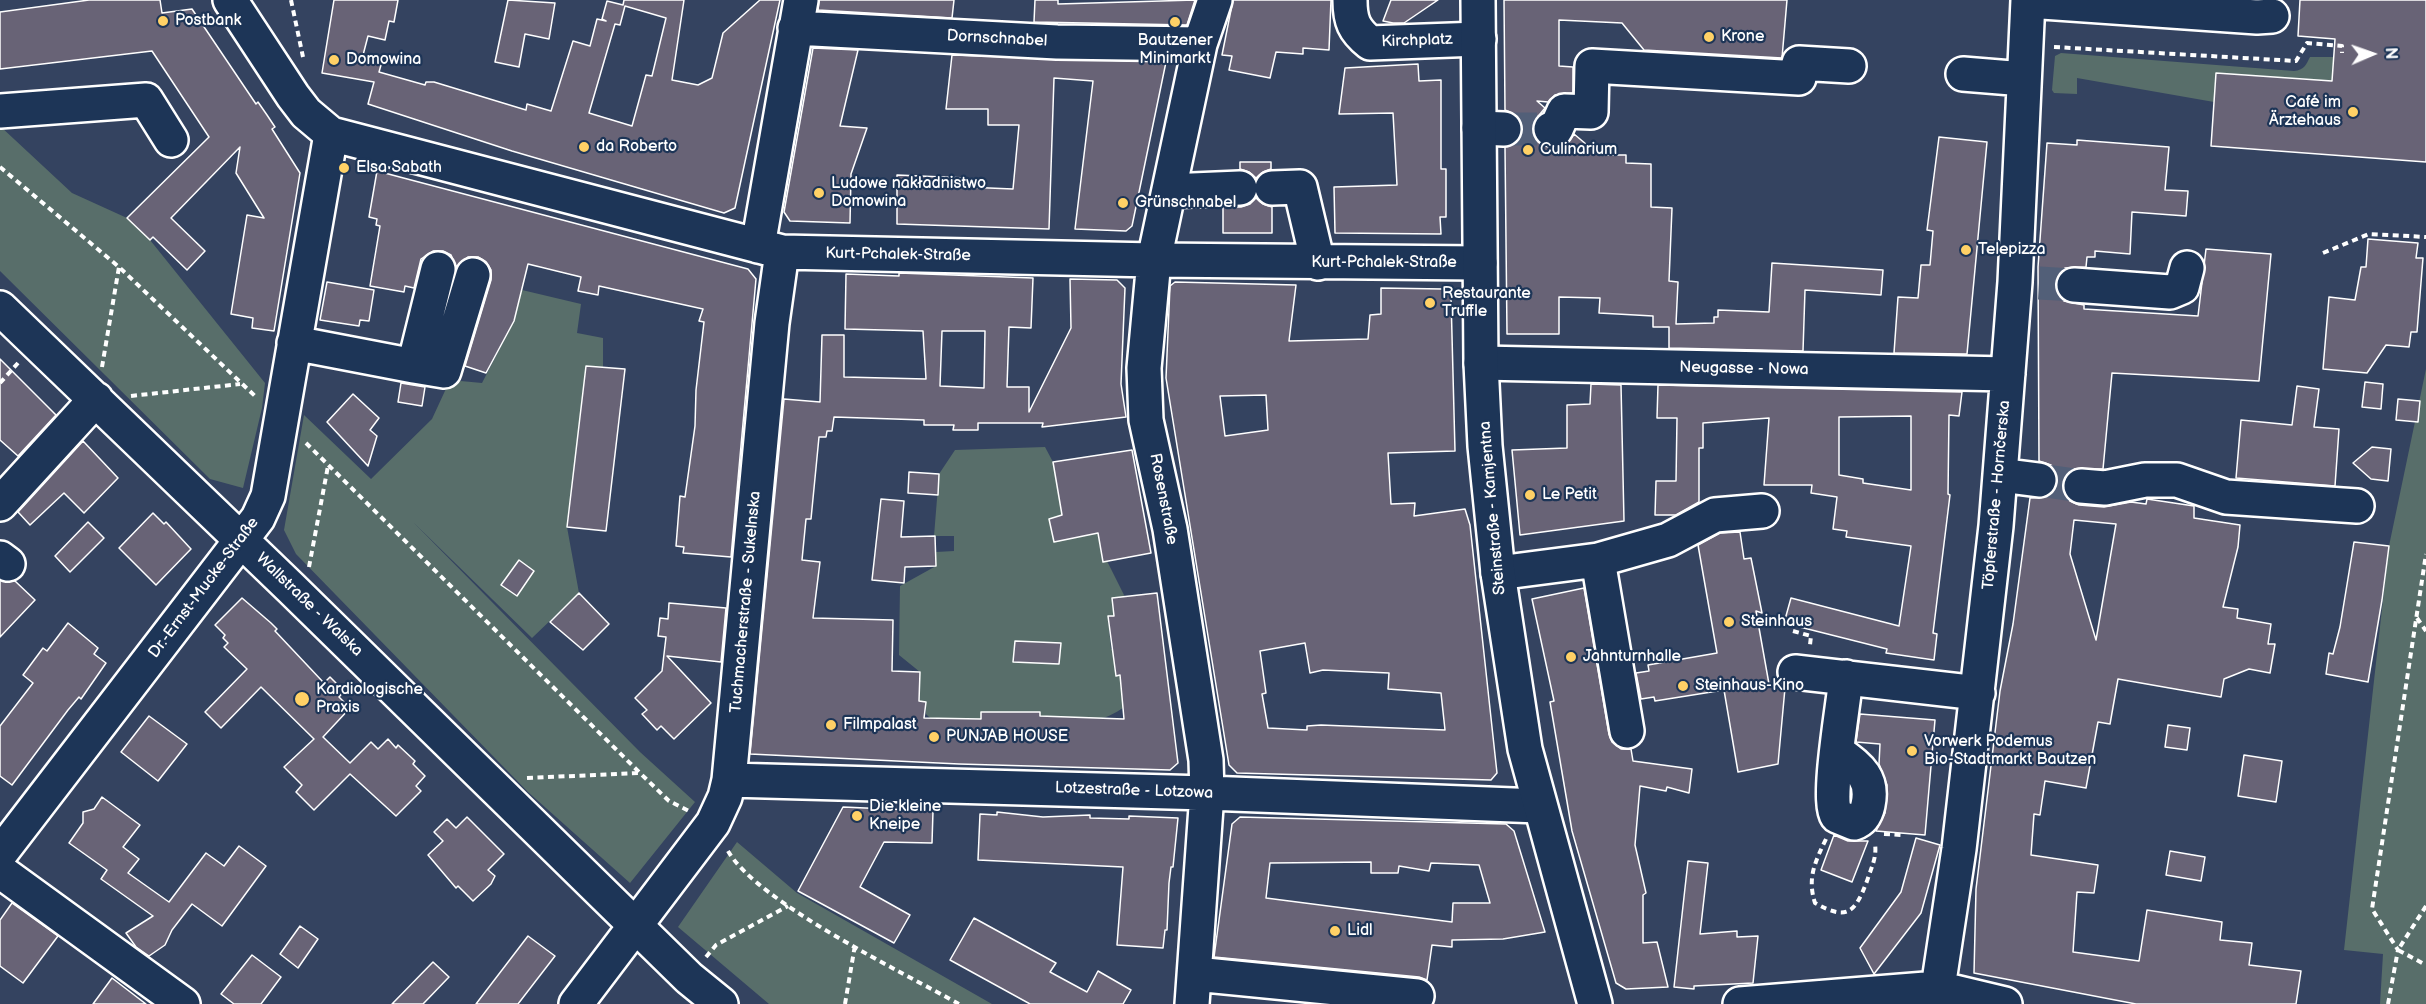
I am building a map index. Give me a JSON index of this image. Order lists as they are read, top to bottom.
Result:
{
  "streets": {
    "street": [
      "Dornschnabel",
      "Kirchplatz",
      "Kurt-Pchalek-Straße",
      "Neugasse - Nowa",
      "Töpferstraße - Hornčerska",
      "Rosenstraße",
      "Steinstraße - Kamjentna",
      "Dr.-Ernst-Mucke-Straße",
      "Tuchmacherstraße - Sukelnska",
      "Wallstraße - Walska",
      "Lotzestraße - Lotzowa"
    ]
  },
  "crossings": [
    ["Dornschnabel", "Rosenstraße"],
    ["Dornschnabel", "Tuchmacherstraße - Sukelnska"],
    ["Kirchplatz", "Steinstraße - Kamjentna"],
    ["Kurt-Pchalek-Straße", "Rosenstraße"],
    ["Kurt-Pchalek-Straße", "Steinstraße - Kamjentna"],
    ["Kurt-Pchalek-Straße", "Dr.-Ernst-Mucke-Straße"],
    ["Kurt-Pchalek-Straße", "Tuchmacherstraße - Sukelnska"],
    ["Neugasse - Nowa", "Töpferstraße - Hornčerska"],
    ["Neugasse - Nowa", "Steinstraße - Kamjentna"],
    ["Rosenstraße", "Lotzestraße - Lotzowa"],
    ["Steinstraße - Kamjentna", "Lotzestraße - Lotzowa"],
    ["Dr.-Ernst-Mucke-Straße", "Wallstraße - Walska"],
    ["Tuchmacherstraße - Sukelnska", "Wallstraße - Walska"],
    ["Tuchmacherstraße - Sukelnska", "Lotzestraße - Lotzowa"]
  ],
  "places": [
    "Postbank",
    "Bautzener Minimarkt",
    "Krone",
    "Domowina",
    "Café im Ärztehaus",
    "da Roberto",
    "Culinarium",
    "Elsa Sabath",
    "Ludowe nakładnistwo Domowina",
    "Grünschnabel",
    "Telepizza",
    "Restaurante Truffle",
    "Le Petit",
    "Steinhaus",
    "Jahnturnhalle",
    "Steinhaus-Kino",
    "Kardiologische Praxis",
    "Filmpalast",
    "PUNJAB HOUSE",
    "Vorwerk Podemus Bio-Stadtmarkt Bautzen",
    "Die kleine Kneipe",
    "Lidl"
  ],
  "north": "right"
}
